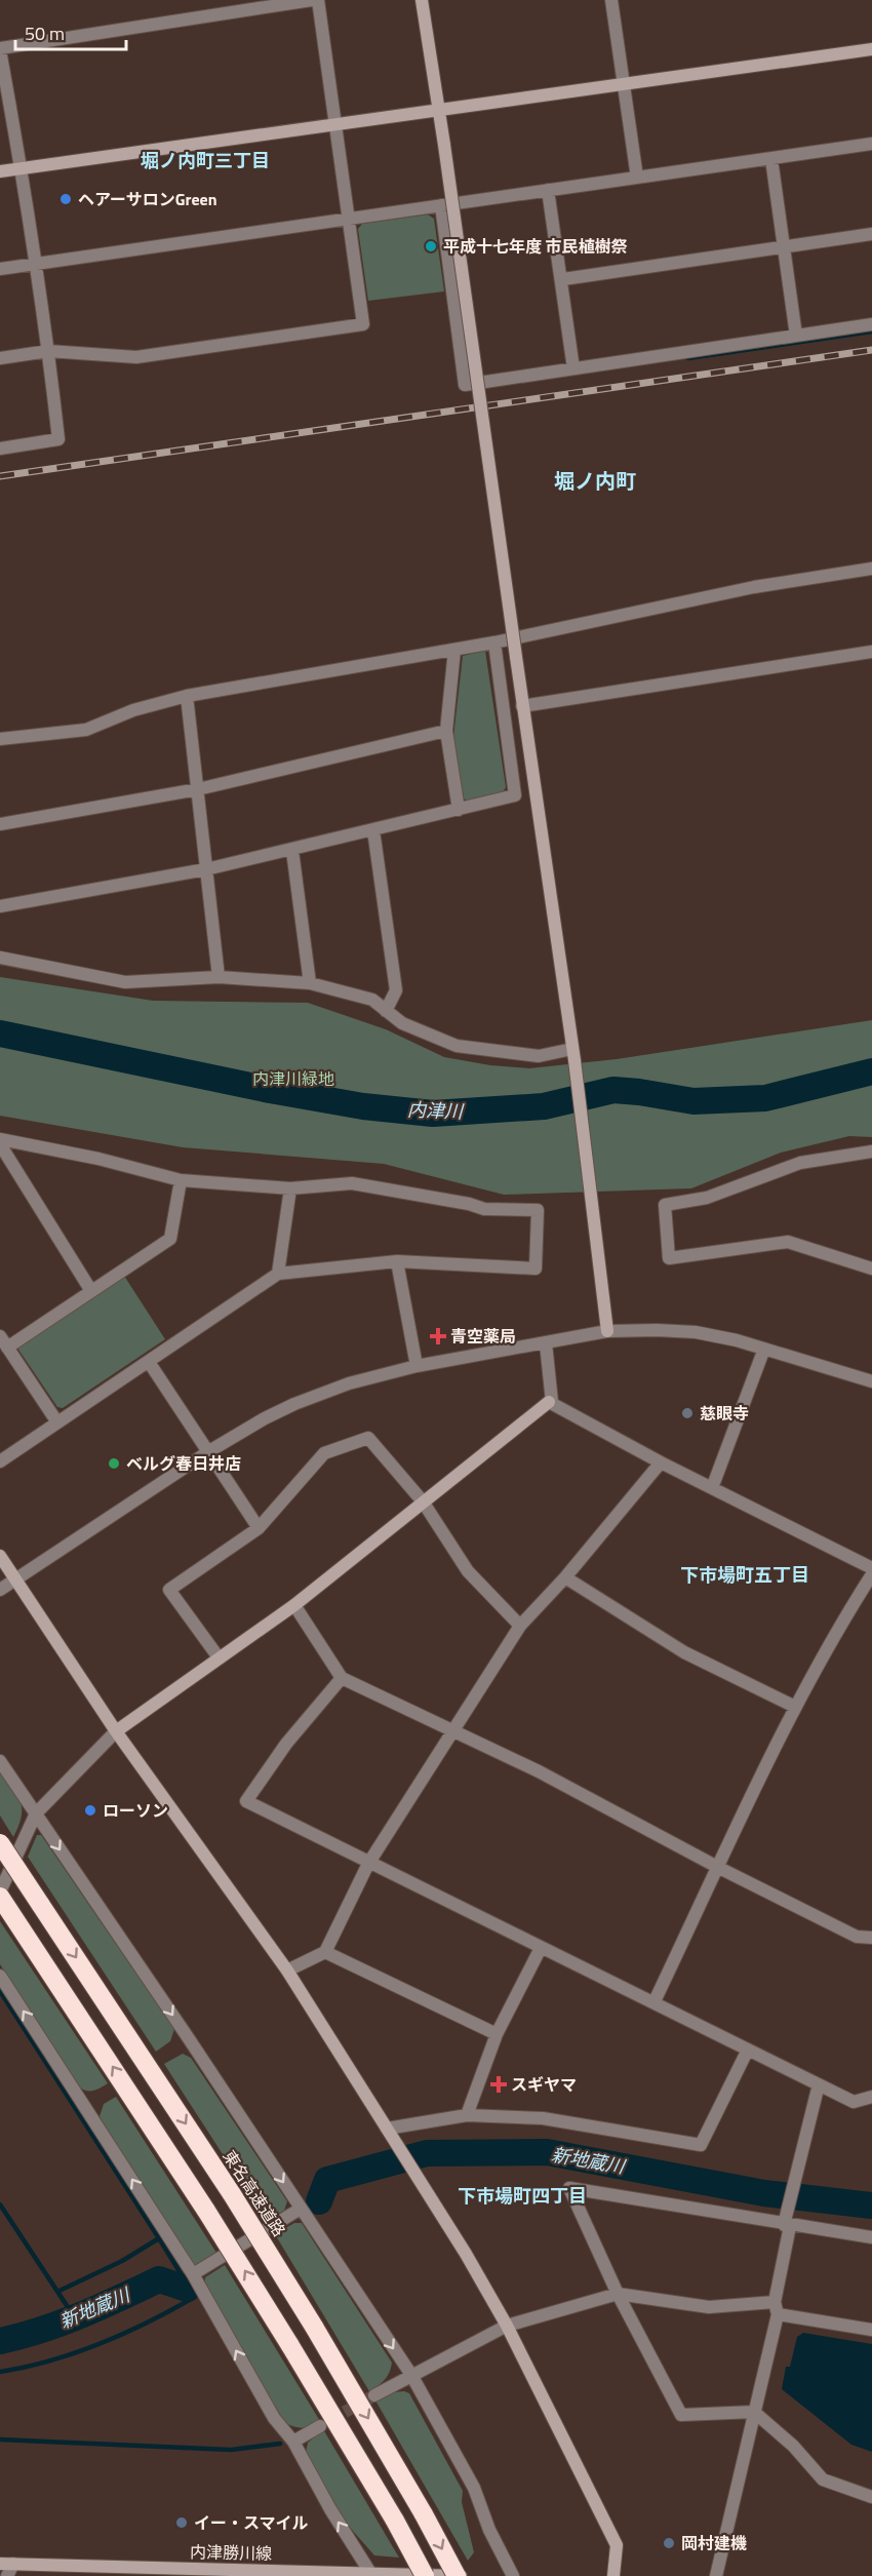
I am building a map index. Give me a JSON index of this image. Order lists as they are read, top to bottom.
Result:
{
  "streets": {
    "highway": ["東名高速道路"],
    "street": ["内津勝川線"]
  },
  "districts": [
    "堀ノ内町三丁目",
    "堀ノ内町",
    "下市場町五丁目",
    "下市場町四丁目"
  ],
  "water": ["内津川", "新地蔵川"],
  "parks": ["内津川緑地"],
  "places": {
    "other": [
      "ヘアーサロンGreen",
      "平成十七年度 市民植樹祭",
      "慈眼寺",
      "ベルグ春日井店",
      "ローソン",
      "イー・スマイル",
      "岡村建機"
    ],
    "health": ["青空薬局", "スギヤマ"]
  },
  "scale_bar": "50 m"
}
